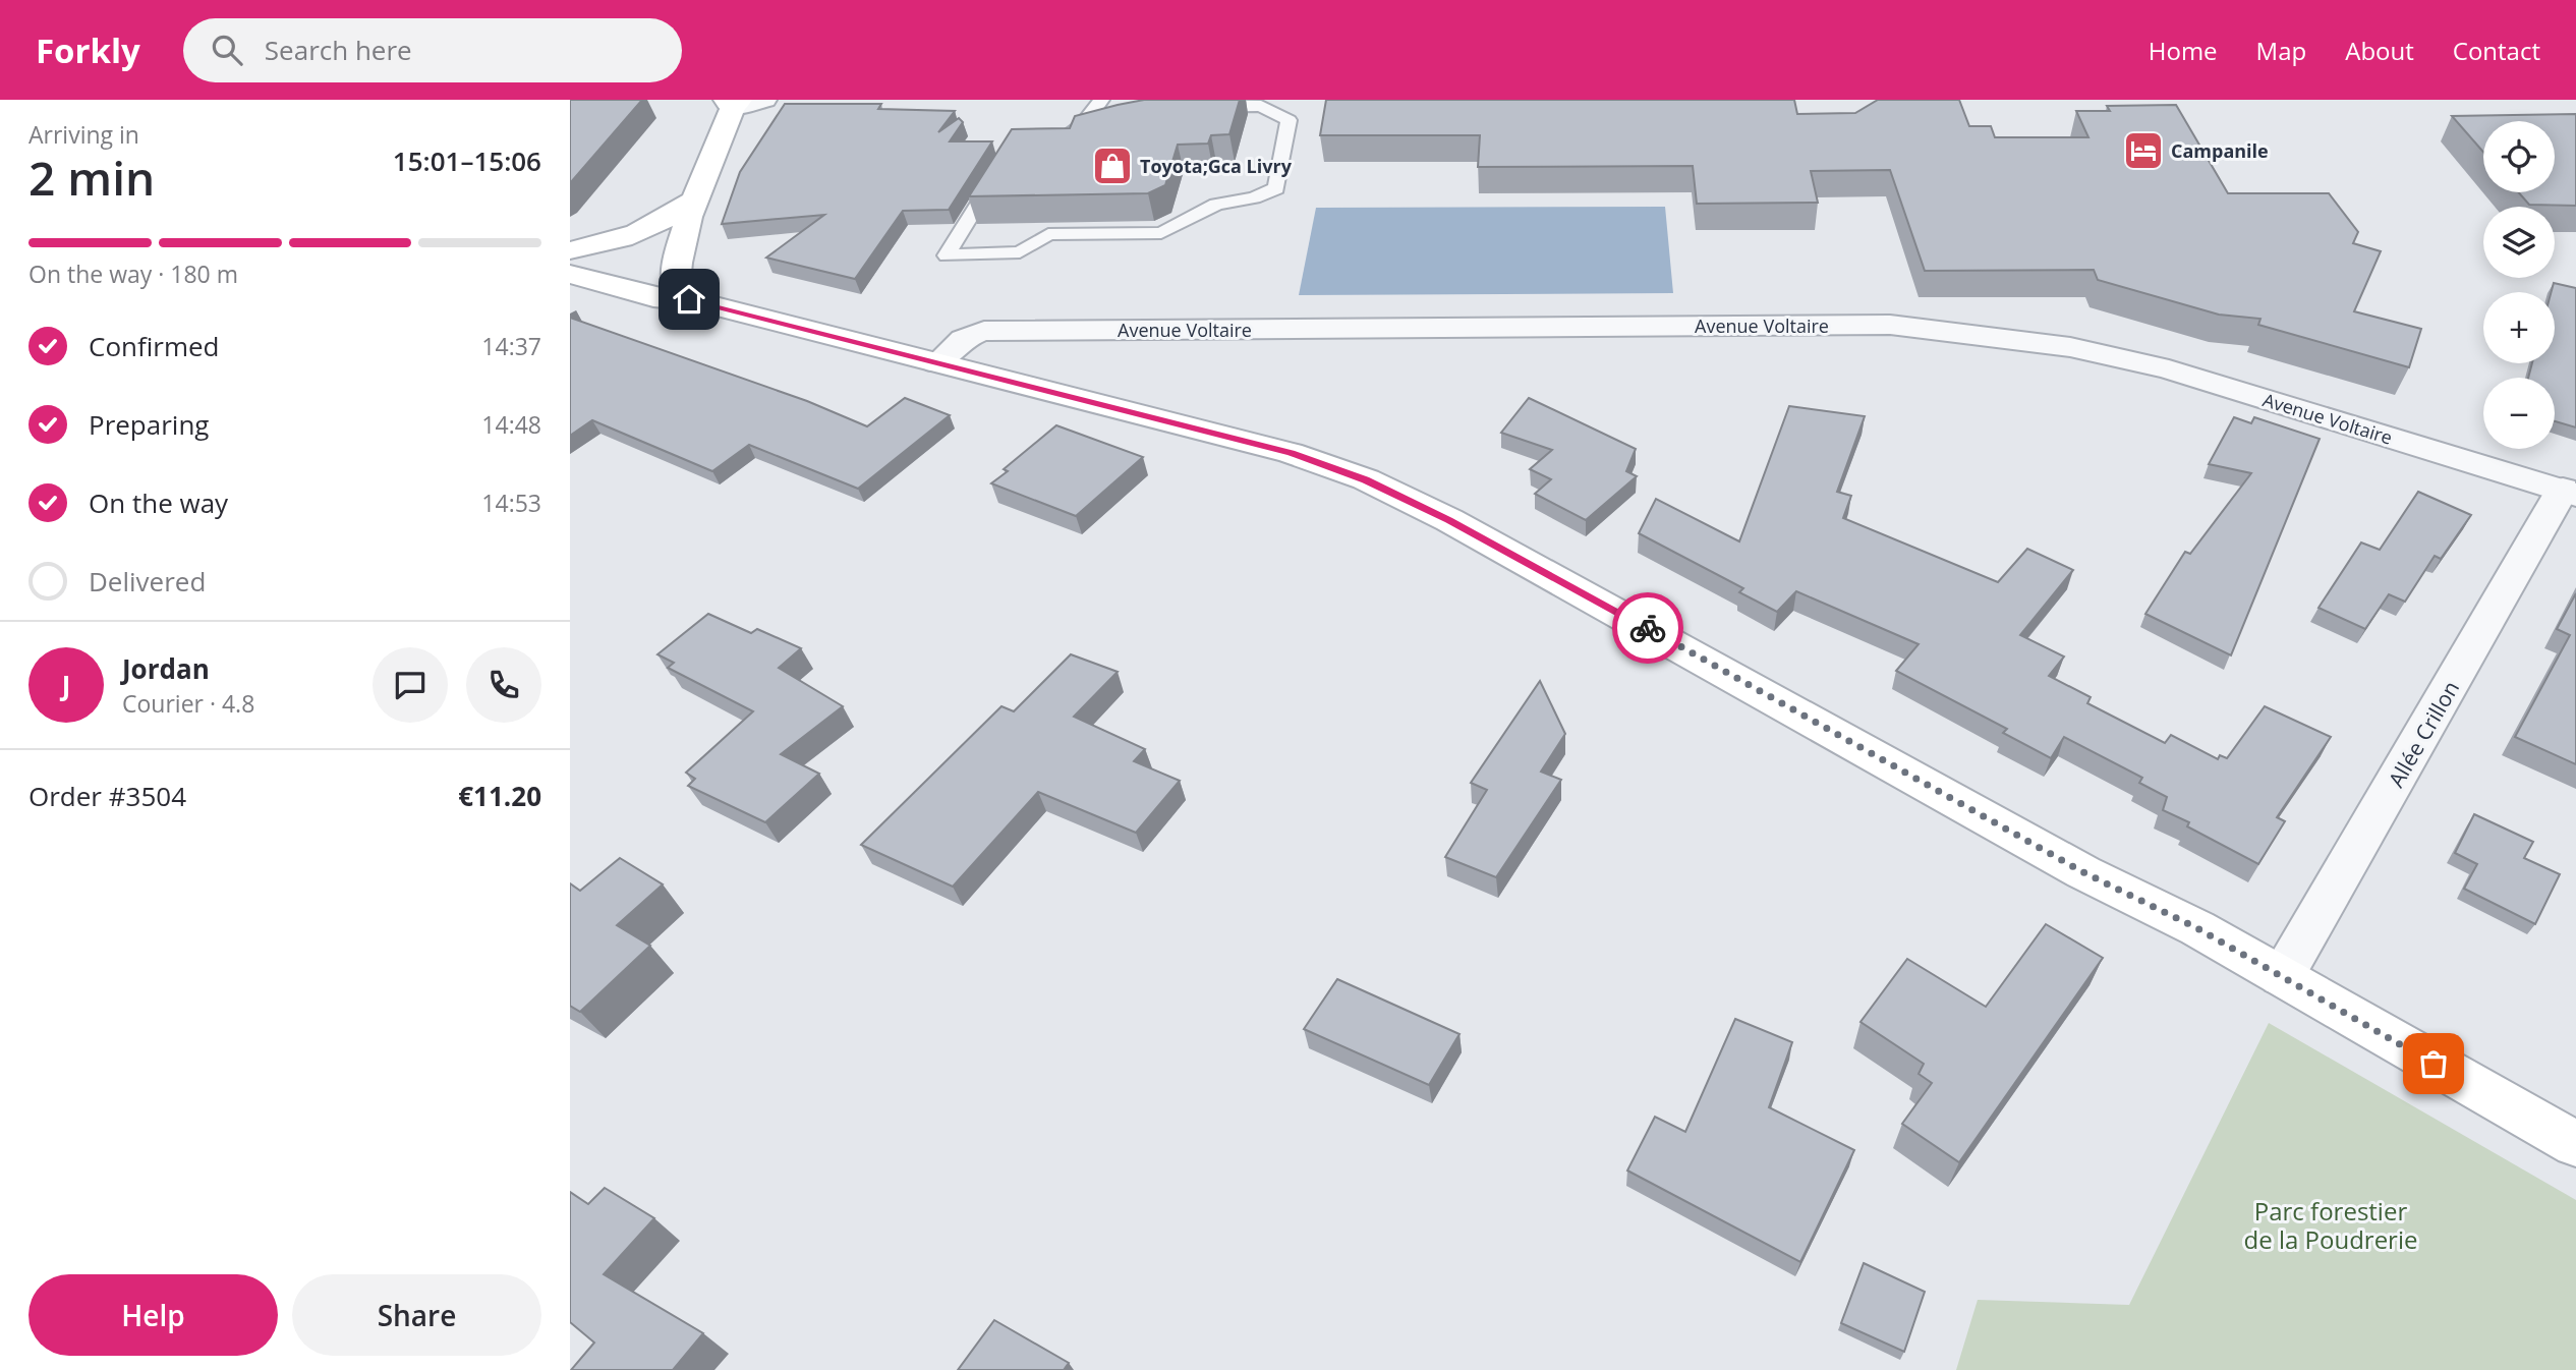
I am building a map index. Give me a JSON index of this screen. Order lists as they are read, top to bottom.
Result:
{
  "streets": {
    "street": ["Avenue Voltaire", "Allée Crillon"]
  },
  "crossings": [
    ["Avenue Voltaire", "Allée Crillon"]
  ],
  "parks": ["Parc forestier de la Poudrerie"],
  "places": {
    "hotel": ["Campanile"],
    "shop": ["Toyota;Gca Livry"]
  },
  "page": {
    "header": "Forkly",
    "search": "Search here",
    "nav": [
      "Home",
      "Map",
      "About",
      "Contact"
    ],
    "heading": ["2 min", "Arriving in", "15:01–15:06"],
    "panel": [
      "Jordan",
      "Courier · 4.8",
      "Order #3504",
      "€11.20"
    ],
    "map_buttons": ["+", "−"],
    "bar": "On the way · 180 m",
    "list": [
      ["Confirmed", "14:37"],
      ["Preparing", "14:48"],
      ["On the way", "14:53"],
      "Delivered"
    ],
    "round": "J",
    "buttons": ["Help", "Share"]
  }
}
